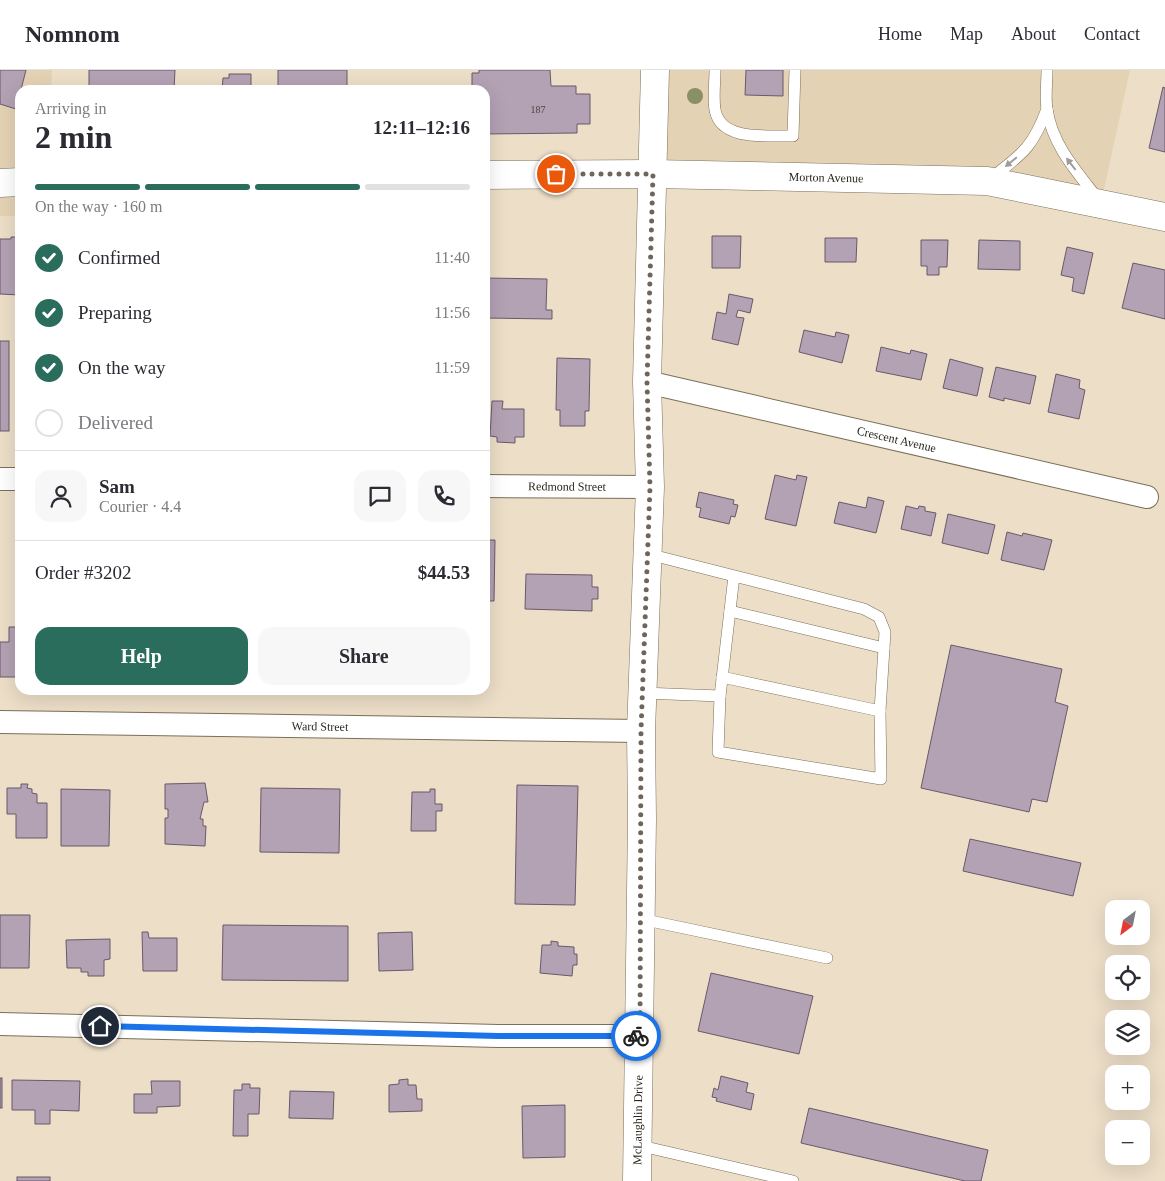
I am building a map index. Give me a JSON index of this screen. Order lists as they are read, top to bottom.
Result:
{
  "streets": {
    "main road": ["Morton Avenue", "McLaughlin Drive"],
    "street": ["Crescent Avenue", "Redmond Street", "Ward Street"]
  },
  "crossings": [
    ["Morton Avenue", "McLaughlin Drive"],
    ["Crescent Avenue", "McLaughlin Drive"],
    ["Redmond Street", "McLaughlin Drive"],
    ["Ward Street", "McLaughlin Drive"]
  ],
  "house_numbers": ["187"],
  "north": "bottom left",
  "page": {
    "header": "Nomnom",
    "nav": [
      "Home",
      "Map",
      "About",
      "Contact"
    ],
    "heading": ["2 min", "Arriving in", "12:11–12:16"],
    "panel": [
      "Sam",
      "Courier · 4.4",
      "Order #3202",
      "$44.53"
    ],
    "bar": "On the way · 160 m",
    "list": [
      ["Confirmed", "11:40"],
      ["Preparing", "11:56"],
      ["On the way", "11:59"],
      "Delivered"
    ],
    "buttons": ["Help", "Share"],
    "map_buttons": ["+", "−"]
  }
}
